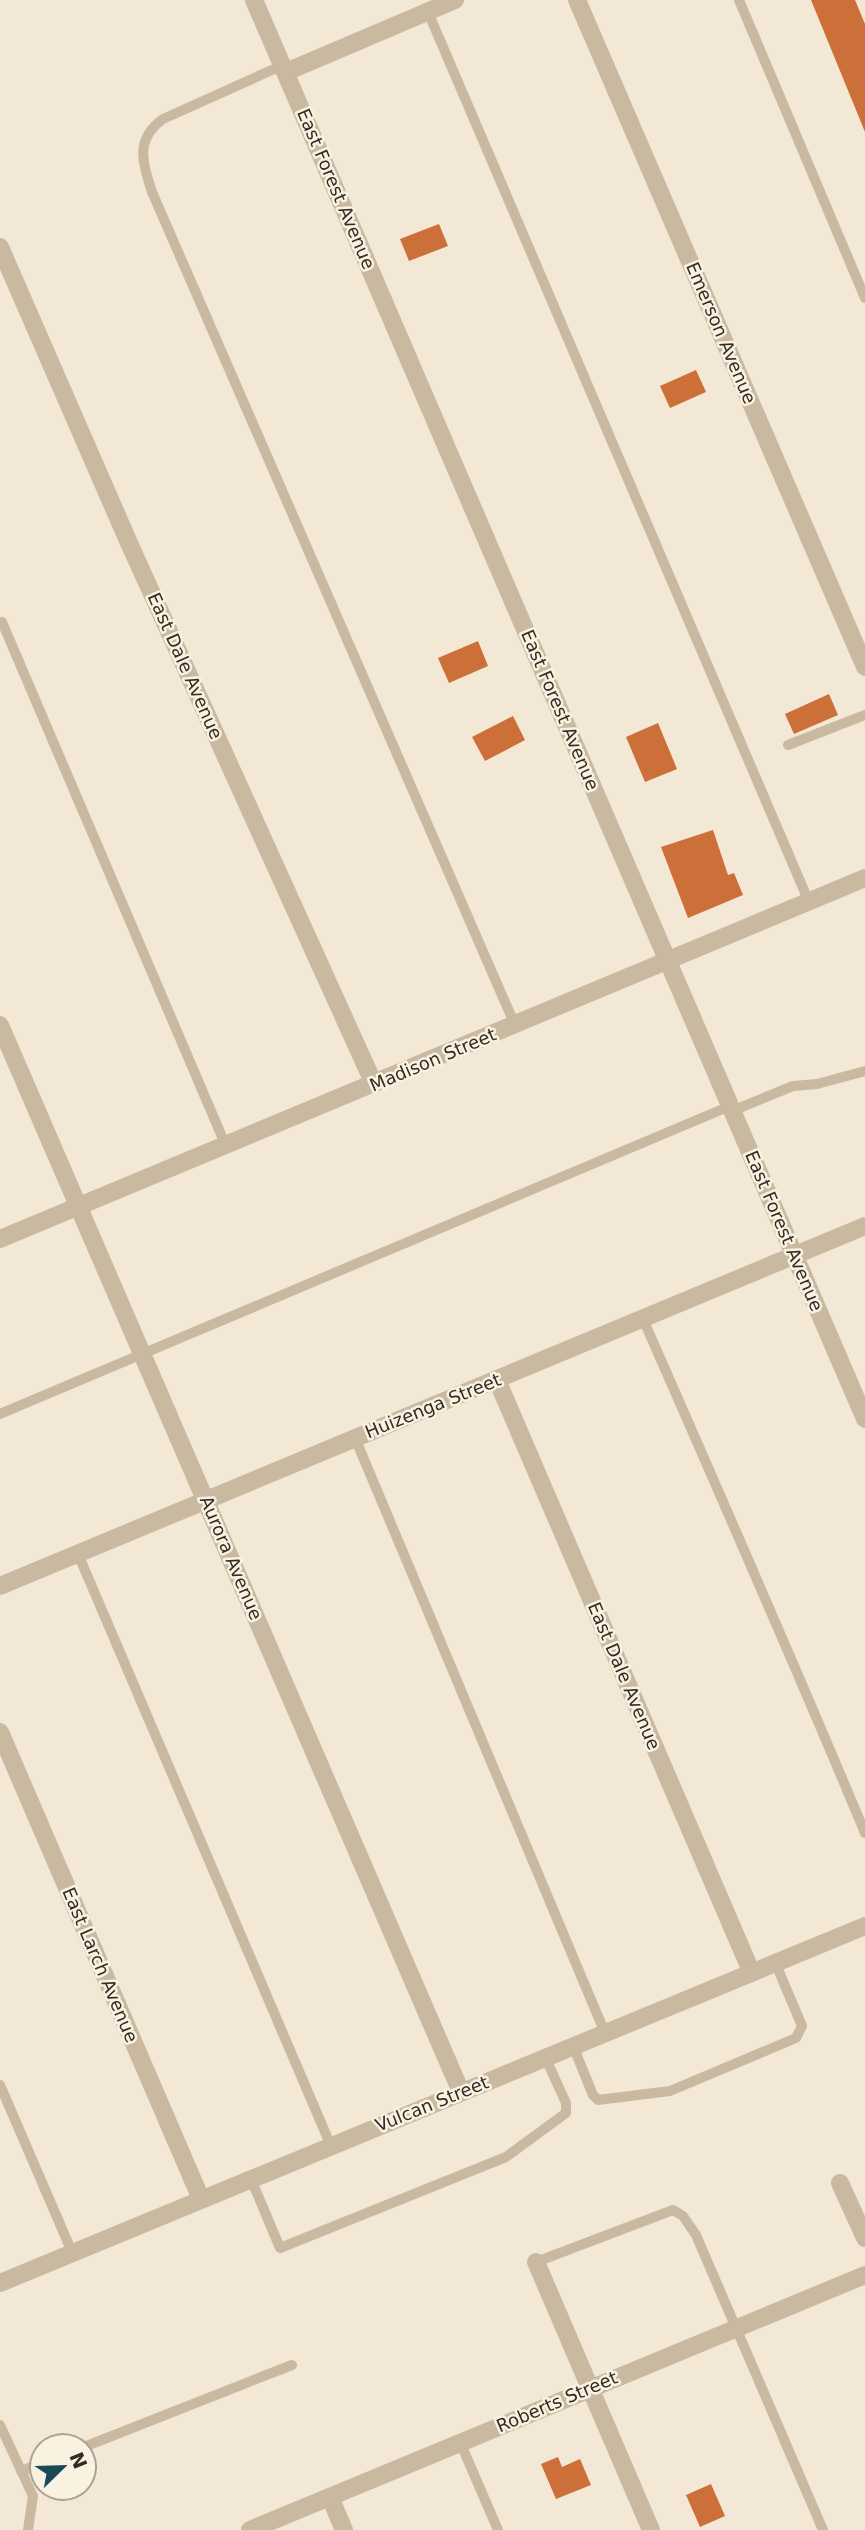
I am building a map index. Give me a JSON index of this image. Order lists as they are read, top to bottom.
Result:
{
  "streets": {
    "street": [
      "East Forest Avenue",
      "Emerson Avenue",
      "East Dale Avenue",
      "Madison Street",
      "Huizenga Street",
      "Aurora Avenue",
      "East Larch Avenue",
      "Vulcan Street",
      "Roberts Street"
    ]
  },
  "crossings": [
    ["East Forest Avenue", "Madison Street"],
    ["East Forest Avenue", "Huizenga Street"],
    ["East Dale Avenue", "Madison Street"],
    ["East Dale Avenue", "Huizenga Street"],
    ["East Dale Avenue", "Vulcan Street"],
    ["Madison Street", "Aurora Avenue"],
    ["Huizenga Street", "Aurora Avenue"],
    ["Aurora Avenue", "Vulcan Street"],
    ["East Larch Avenue", "Vulcan Street"]
  ],
  "north": "top right"
}
